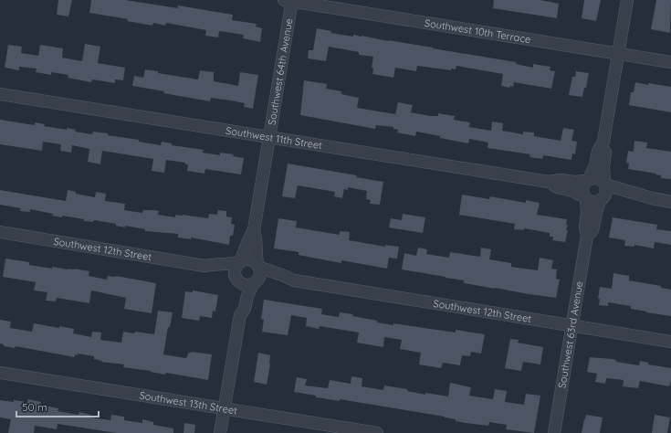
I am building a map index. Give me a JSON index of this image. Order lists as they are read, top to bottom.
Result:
{
  "streets": {
    "street": [
      "Southwest 10th Terrace",
      "Southwest 64th Avenue",
      "Southwest 11th Street",
      "Southwest 12th Street",
      "Southwest 63rd Avenue",
      "Southwest 13th Street"
    ]
  },
  "crossings": [
    ["Southwest 10th Terrace", "Southwest 64th Avenue"],
    ["Southwest 64th Avenue", "Southwest 11th Street"],
    ["Southwest 64th Avenue", "Southwest 12th Street"],
    ["Southwest 11th Street", "Southwest 63rd Avenue"],
    ["Southwest 12th Street", "Southwest 63rd Avenue"]
  ],
  "scale_bar": "50 m"
}
